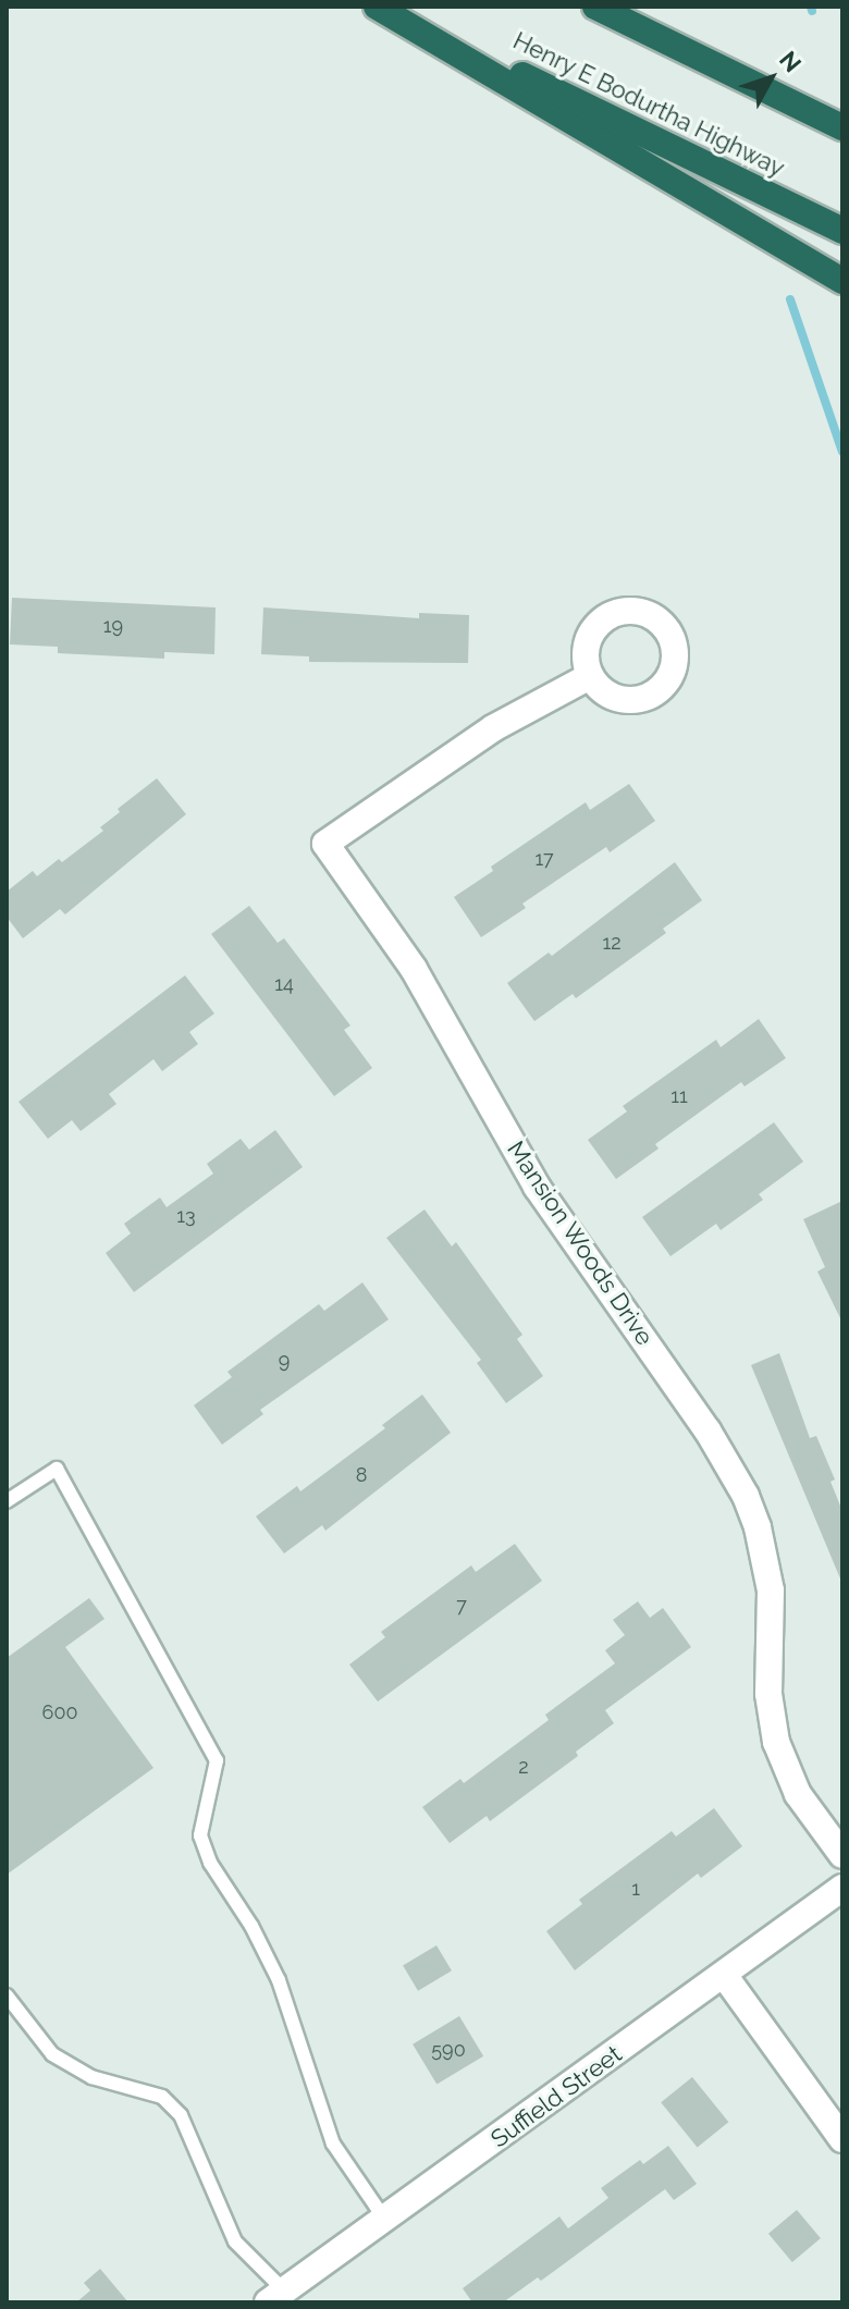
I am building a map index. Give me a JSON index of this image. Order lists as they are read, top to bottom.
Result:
{
  "streets": {
    "highway": ["Henry E Bodurtha Highway"],
    "street": ["Mansion Woods Drive", "Suffield Street"]
  },
  "house_numbers": [
    "19",
    "17",
    "12",
    "14",
    "11",
    "13",
    "9",
    "8",
    "7",
    "600",
    "2",
    "1",
    "590"
  ],
  "north": "top right"
}
